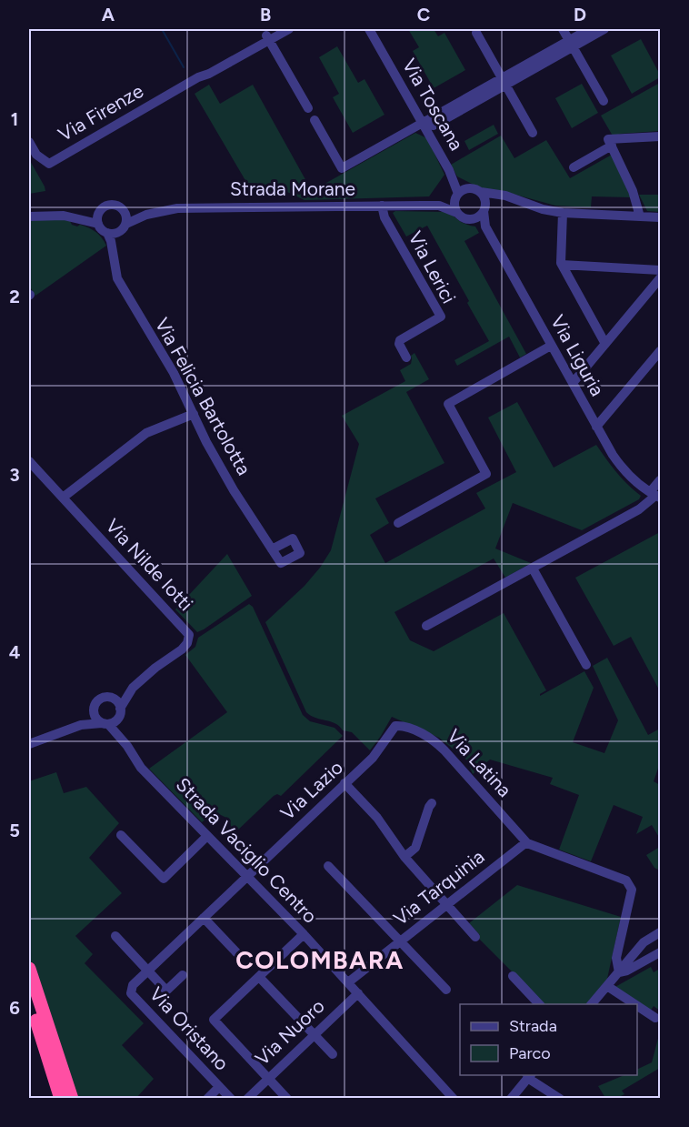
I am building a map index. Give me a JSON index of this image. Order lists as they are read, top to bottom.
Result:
{
  "streets": {
    "street": [
      "Via Toscana",
      "Via Firenze",
      "Strada Morane",
      "Via Lerici",
      "Via Liguria",
      "Via Felicia Bartolotta",
      "Via Nilde Iotti",
      "Via Latina",
      "Via Lazio",
      "Strada Vaciglio Centro",
      "Via Tarquinia",
      "Via Oristano",
      "Via Nuoro"
    ]
  },
  "crossings": [
    ["Via Toscana", "Strada Morane"],
    ["Via Toscana", "Via Liguria"],
    ["Strada Morane", "Via Lerici"],
    ["Strada Morane", "Via Liguria"],
    ["Strada Morane", "Via Felicia Bartolotta"],
    ["Via Nilde Iotti", "Strada Vaciglio Centro"],
    ["Via Latina", "Via Lazio"],
    ["Via Latina", "Via Tarquinia"],
    ["Via Lazio", "Strada Vaciglio Centro"],
    ["Via Lazio", "Via Oristano"],
    ["Strada Vaciglio Centro", "Via Tarquinia"],
    ["Strada Vaciglio Centro", "Via Oristano"],
    ["Strada Vaciglio Centro", "Via Nuoro"]
  ],
  "districts": ["COLOMBARA"],
  "legend": ["Strada", "Parco"],
  "grid": {
    "columns": [
      "A",
      "B",
      "C",
      "D"
    ],
    "rows": [
      "1",
      "2",
      "3",
      "4",
      "5",
      "6"
    ]
  }
}
